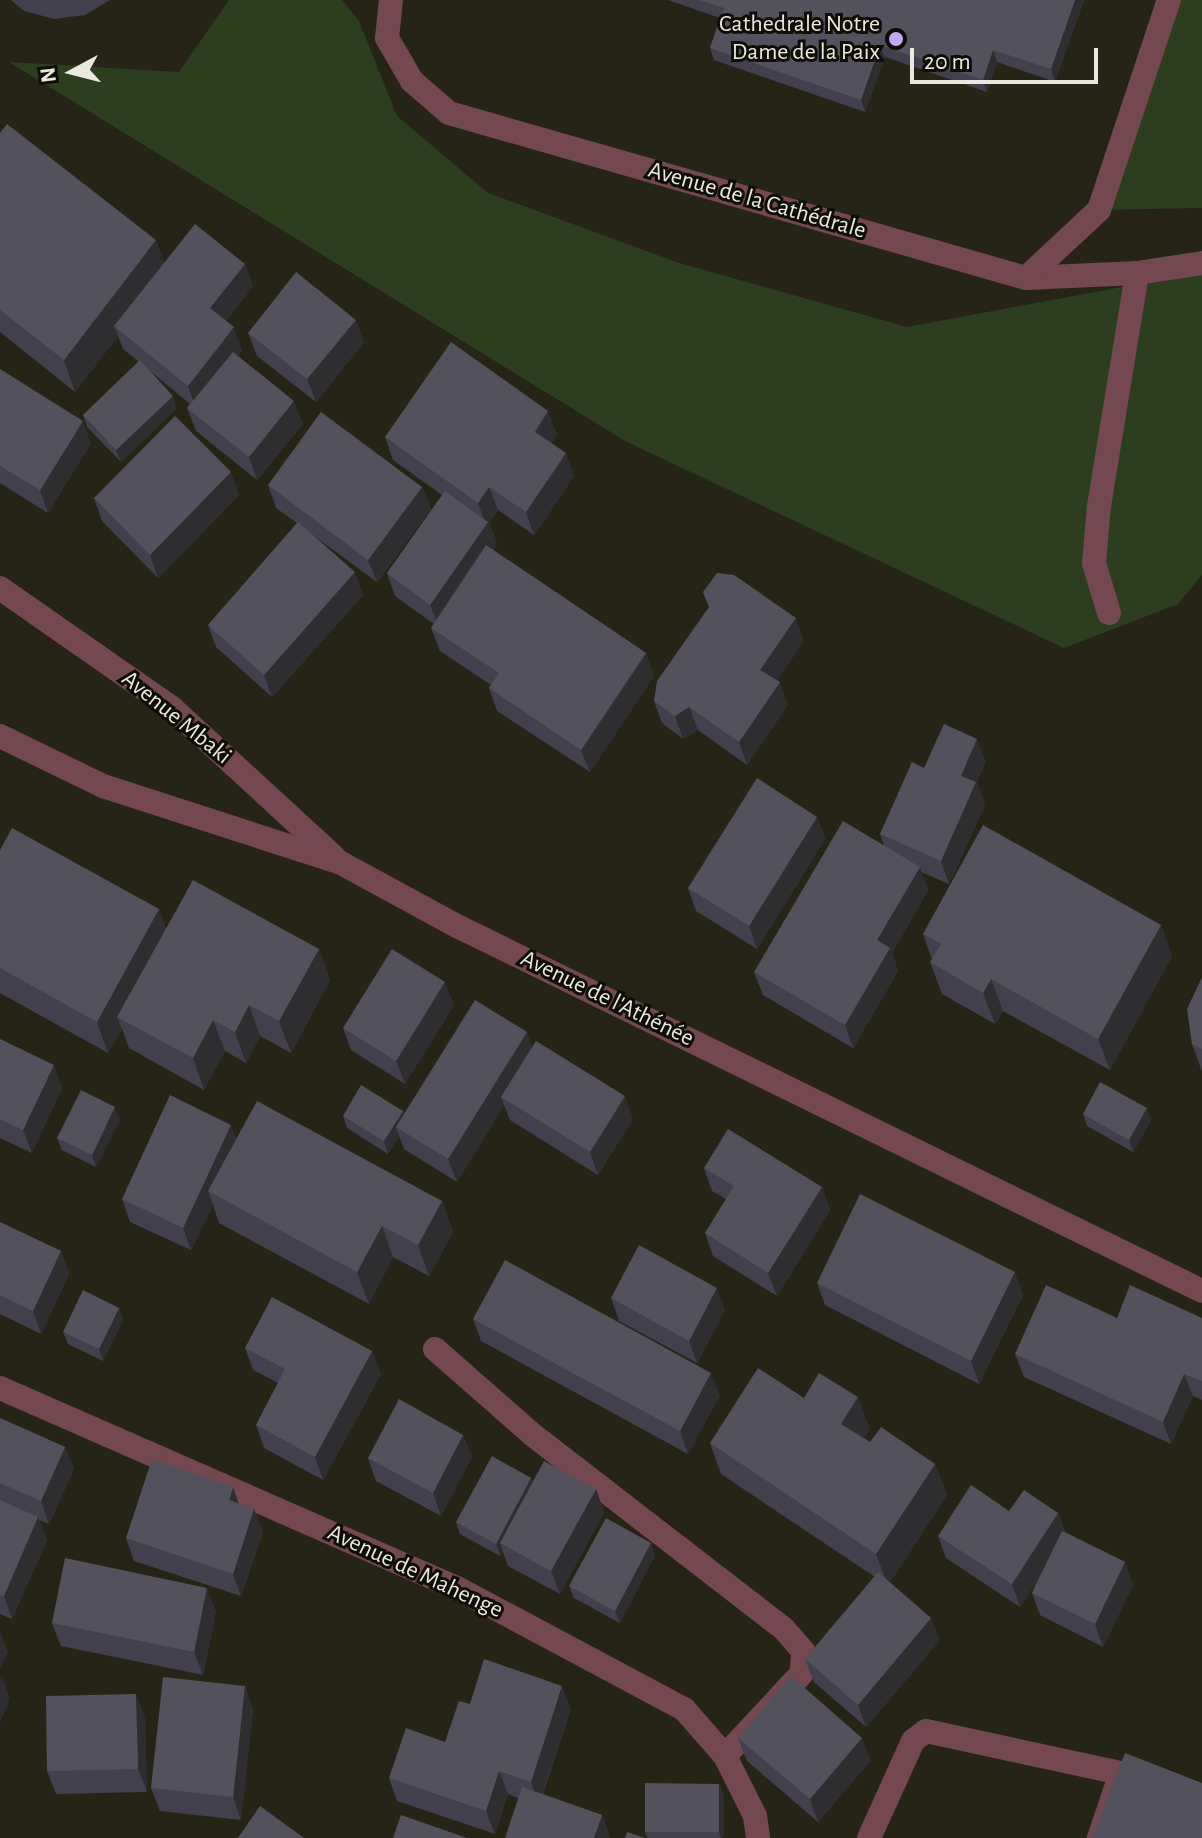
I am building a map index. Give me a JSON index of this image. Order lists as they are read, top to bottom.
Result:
{
  "streets": {
    "street": [
      "Avenue de la Cathédrale",
      "Avenue Mbaki",
      "Avenue de l'Athénée",
      "Avenue de Mahenge"
    ]
  },
  "crossings": [
    ["Avenue Mbaki", "Avenue de l'Athénée"]
  ],
  "places": ["Cathedrale Notre Dame de la Paix"],
  "scale_bar": "20 m",
  "north": "left"
}
